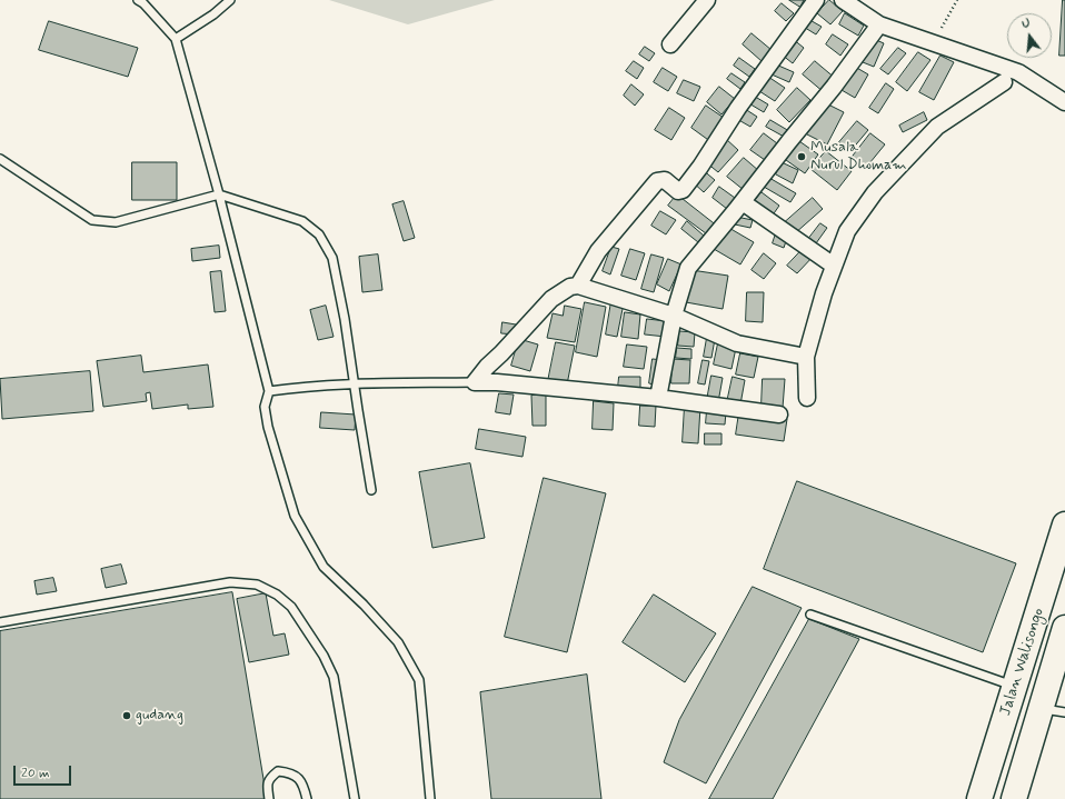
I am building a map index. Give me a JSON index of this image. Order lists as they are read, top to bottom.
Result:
{
  "streets": {
    "highway": ["Jalan Walisongo"]
  },
  "places": ["Musala Nurul Dhomam", "gudang"],
  "scale_bar": "20 m",
  "north": "top"
}
